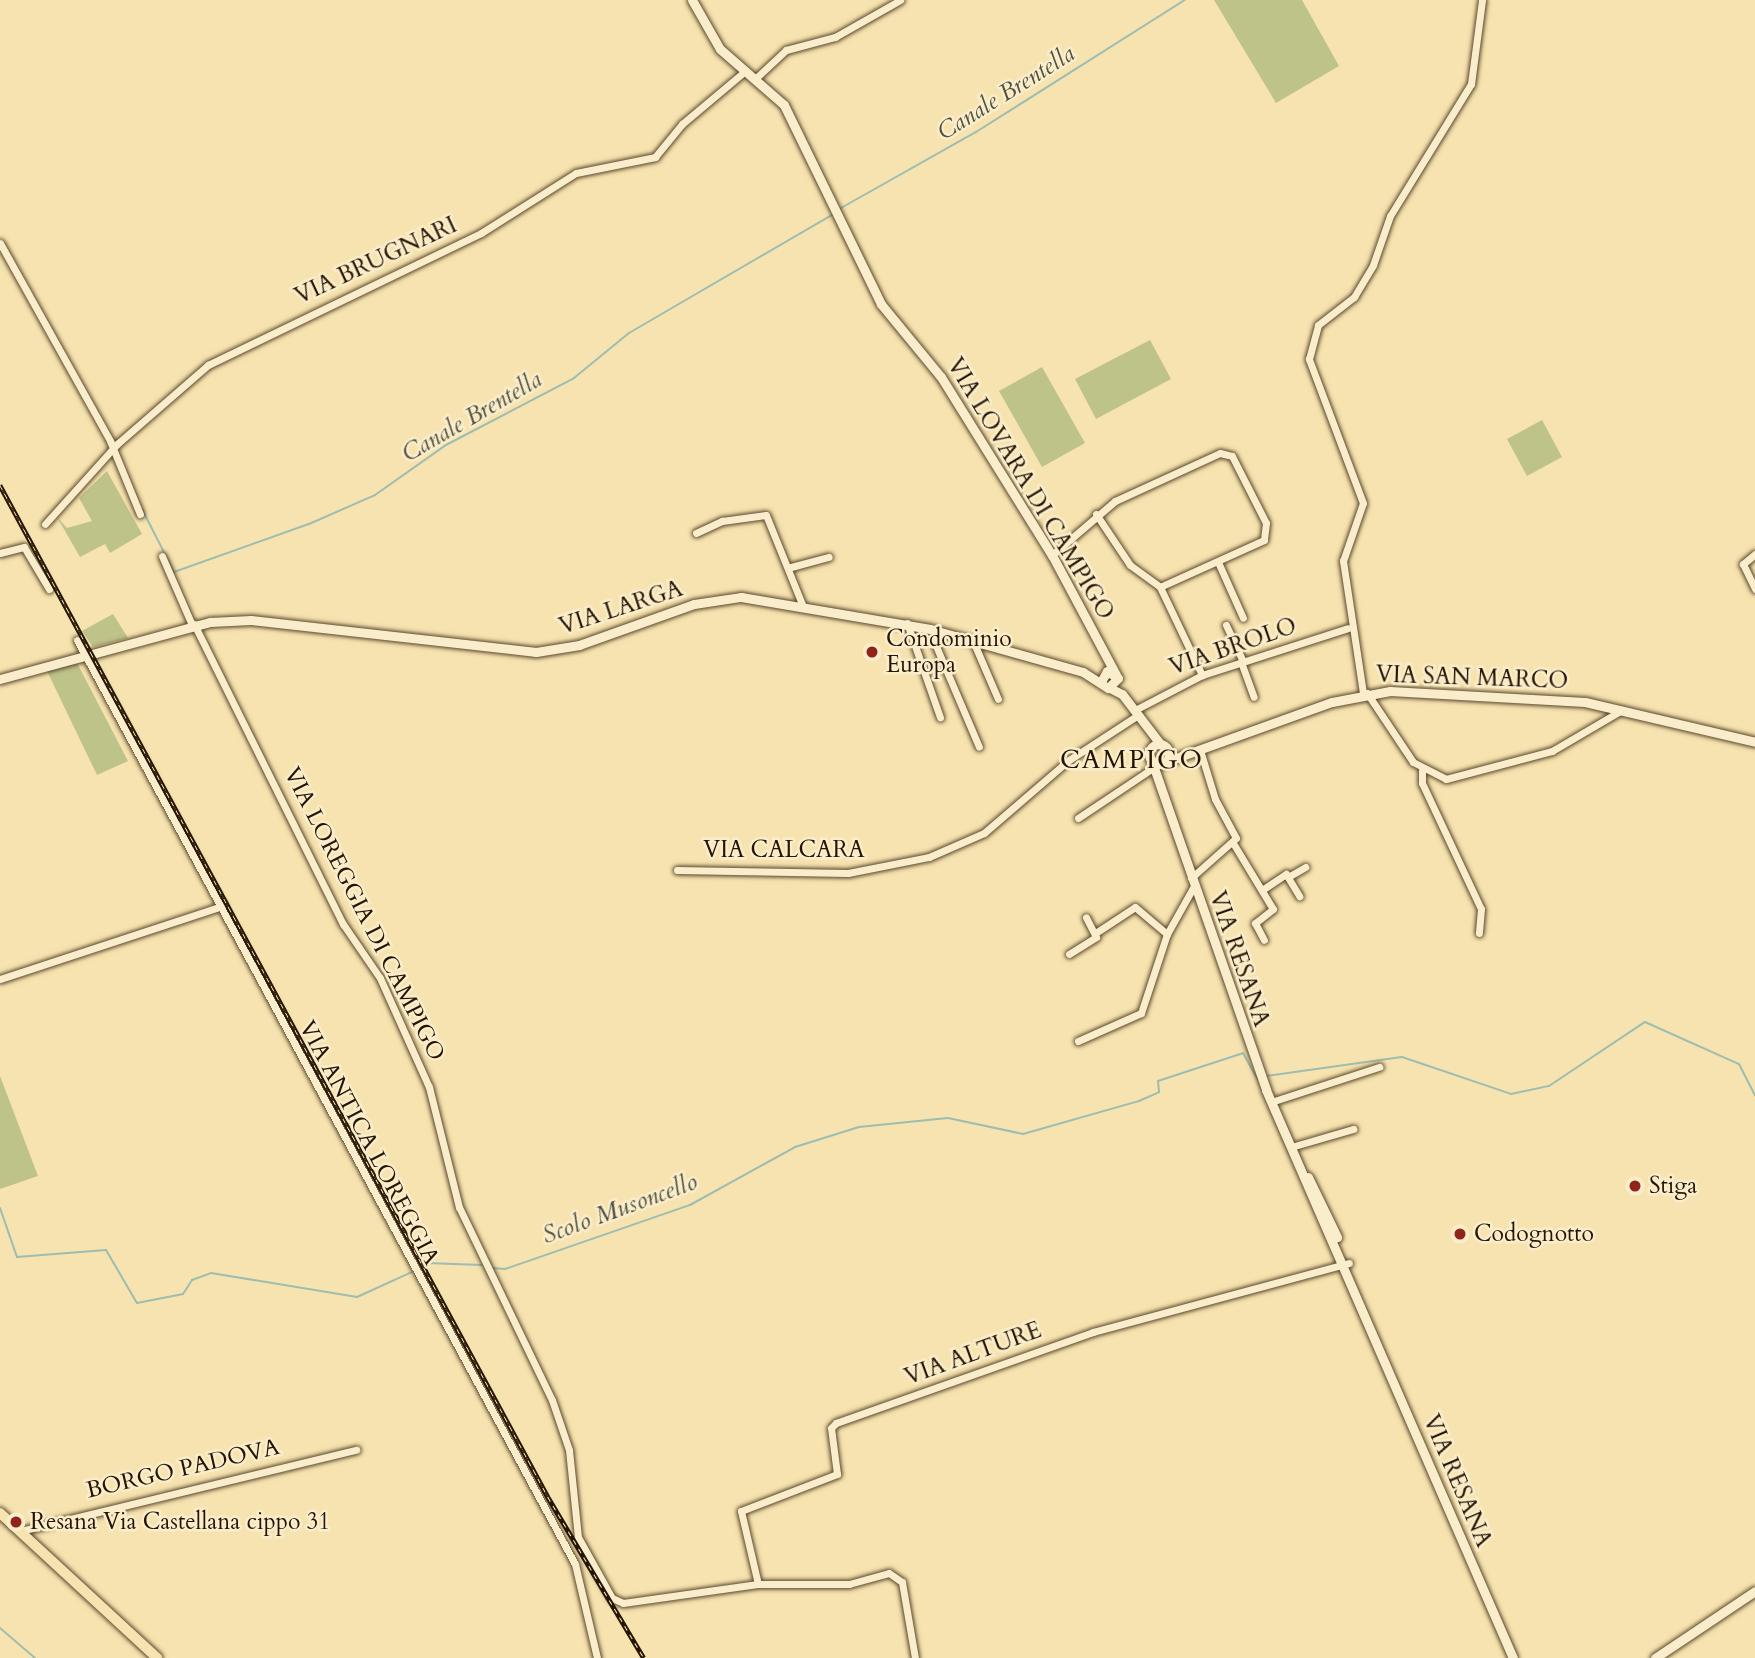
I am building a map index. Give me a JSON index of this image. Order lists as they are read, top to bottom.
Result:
{
  "streets": {
    "street": [
      "VIA BRUGNARI",
      "VIA LOVARA DI CAMPIGO",
      "VIA LARGA",
      "VIA BROLO",
      "VIA SAN MARCO",
      "VIA CALCARA",
      "VIA LOREGGIA DI CAMPIGO",
      "VIA RESANA",
      "VIA ANTICA LOREGGIA",
      "VIA ALTURE",
      "BORGO PADOVA"
    ]
  },
  "crossings": [
    ["VIA BRUGNARI", "VIA LOVARA DI CAMPIGO"],
    ["VIA LOVARA DI CAMPIGO", "VIA LARGA"],
    ["VIA LOVARA DI CAMPIGO", "VIA BROLO"],
    ["VIA LOVARA DI CAMPIGO", "VIA SAN MARCO"],
    ["VIA LOVARA DI CAMPIGO", "VIA CALCARA"],
    ["VIA LOVARA DI CAMPIGO", "VIA RESANA"],
    ["VIA LARGA", "VIA LOREGGIA DI CAMPIGO"],
    ["VIA LARGA", "VIA ANTICA LOREGGIA"],
    ["VIA BROLO", "VIA CALCARA"],
    ["VIA SAN MARCO", "VIA RESANA"],
    ["VIA LOREGGIA DI CAMPIGO", "VIA ALTURE"],
    ["VIA RESANA", "VIA ALTURE"]
  ],
  "districts": ["CAMPIGO"],
  "water": ["Canale Brentella", "Scolo Musoncello"],
  "places": [
    "Condominio Europa",
    "Stiga",
    "Codognotto",
    "Resana Via Castellana cippo 31"
  ]
}
